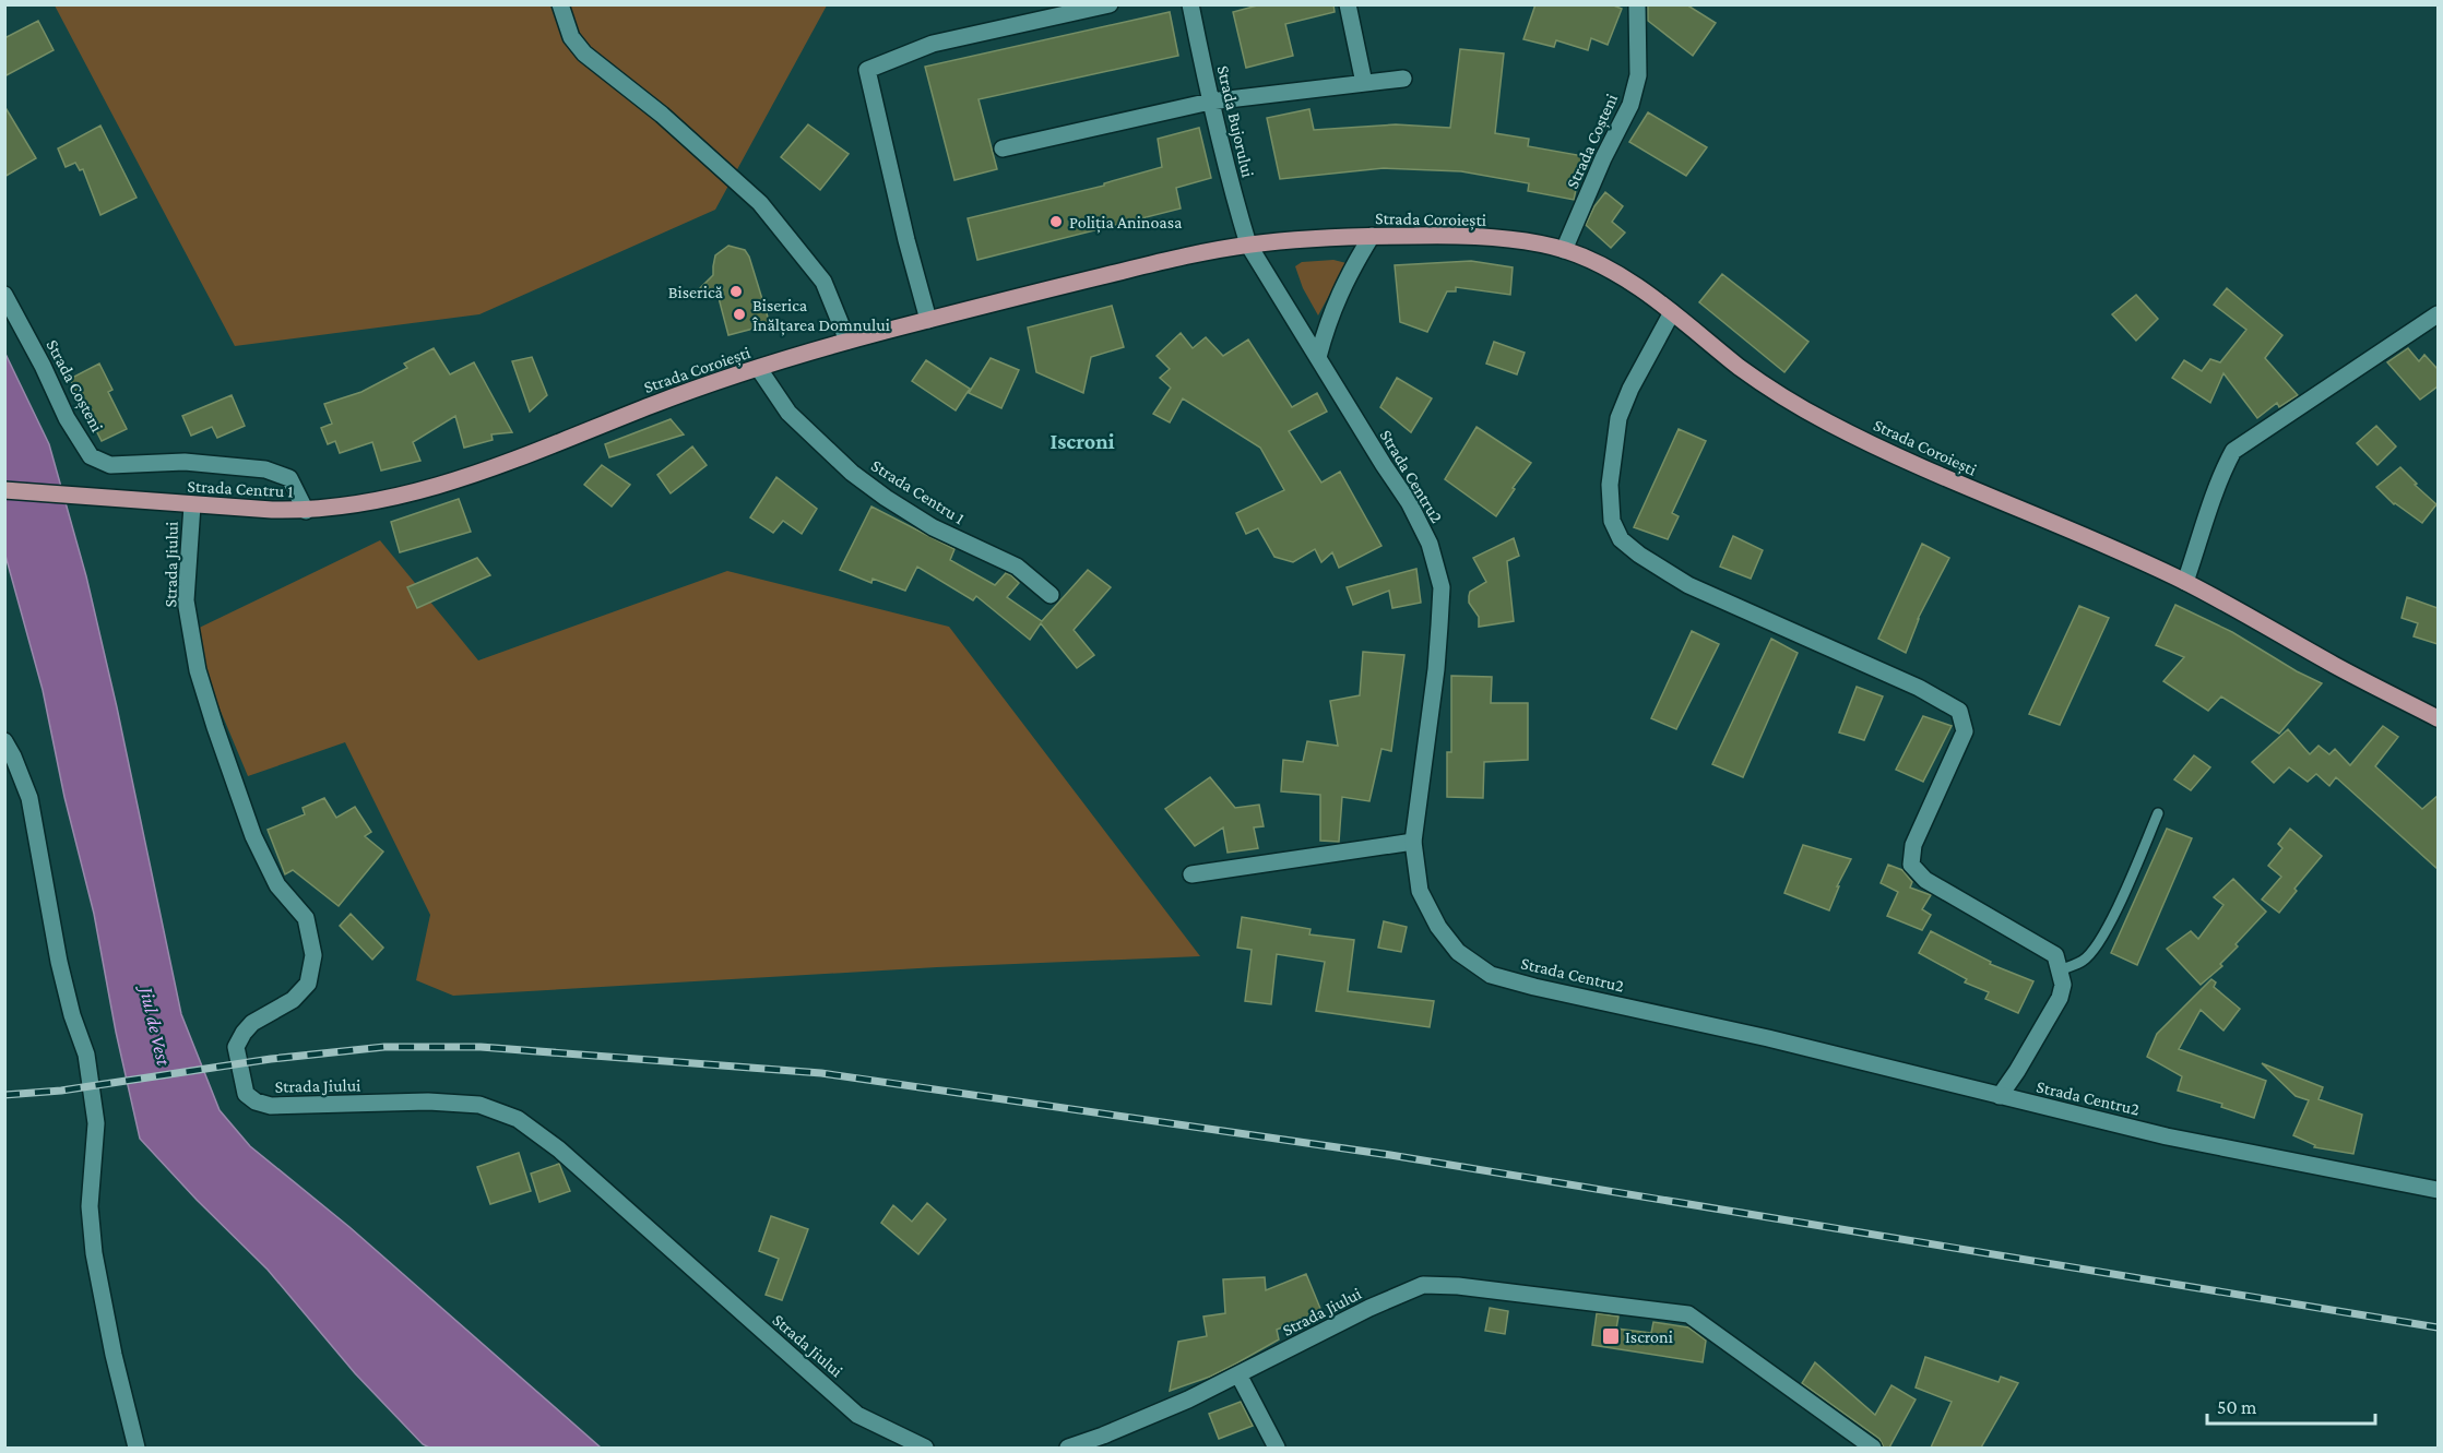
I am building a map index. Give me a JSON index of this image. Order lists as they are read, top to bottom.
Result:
{
  "streets": {
    "main road": ["Strada Coroiești", "Strada Centru 1"],
    "street": [
      "Strada Bujorului",
      "Strada Coșteni",
      "Strada Centru2",
      "Strada Jiului"
    ]
  },
  "crossings": [
    ["Strada Bujorului", "Strada Coroiești"],
    ["Strada Bujorului", "Strada Centru2"],
    ["Strada Coșteni", "Strada Coroiești"],
    ["Strada Coșteni", "Strada Centru 1"],
    ["Strada Coroiești", "Strada Centru2"],
    ["Strada Coroiești", "Strada Centru 1"],
    ["Strada Centru 1", "Strada Jiului"]
  ],
  "districts": ["Iscroni"],
  "water": ["Jiul de Vest"],
  "places": {
    "other": ["Poliția Aninoasa", "Biserică", "Biserica Înălțarea Domnului"],
    "transit": ["Iscroni"]
  },
  "scale_bar": "50 m"
}
